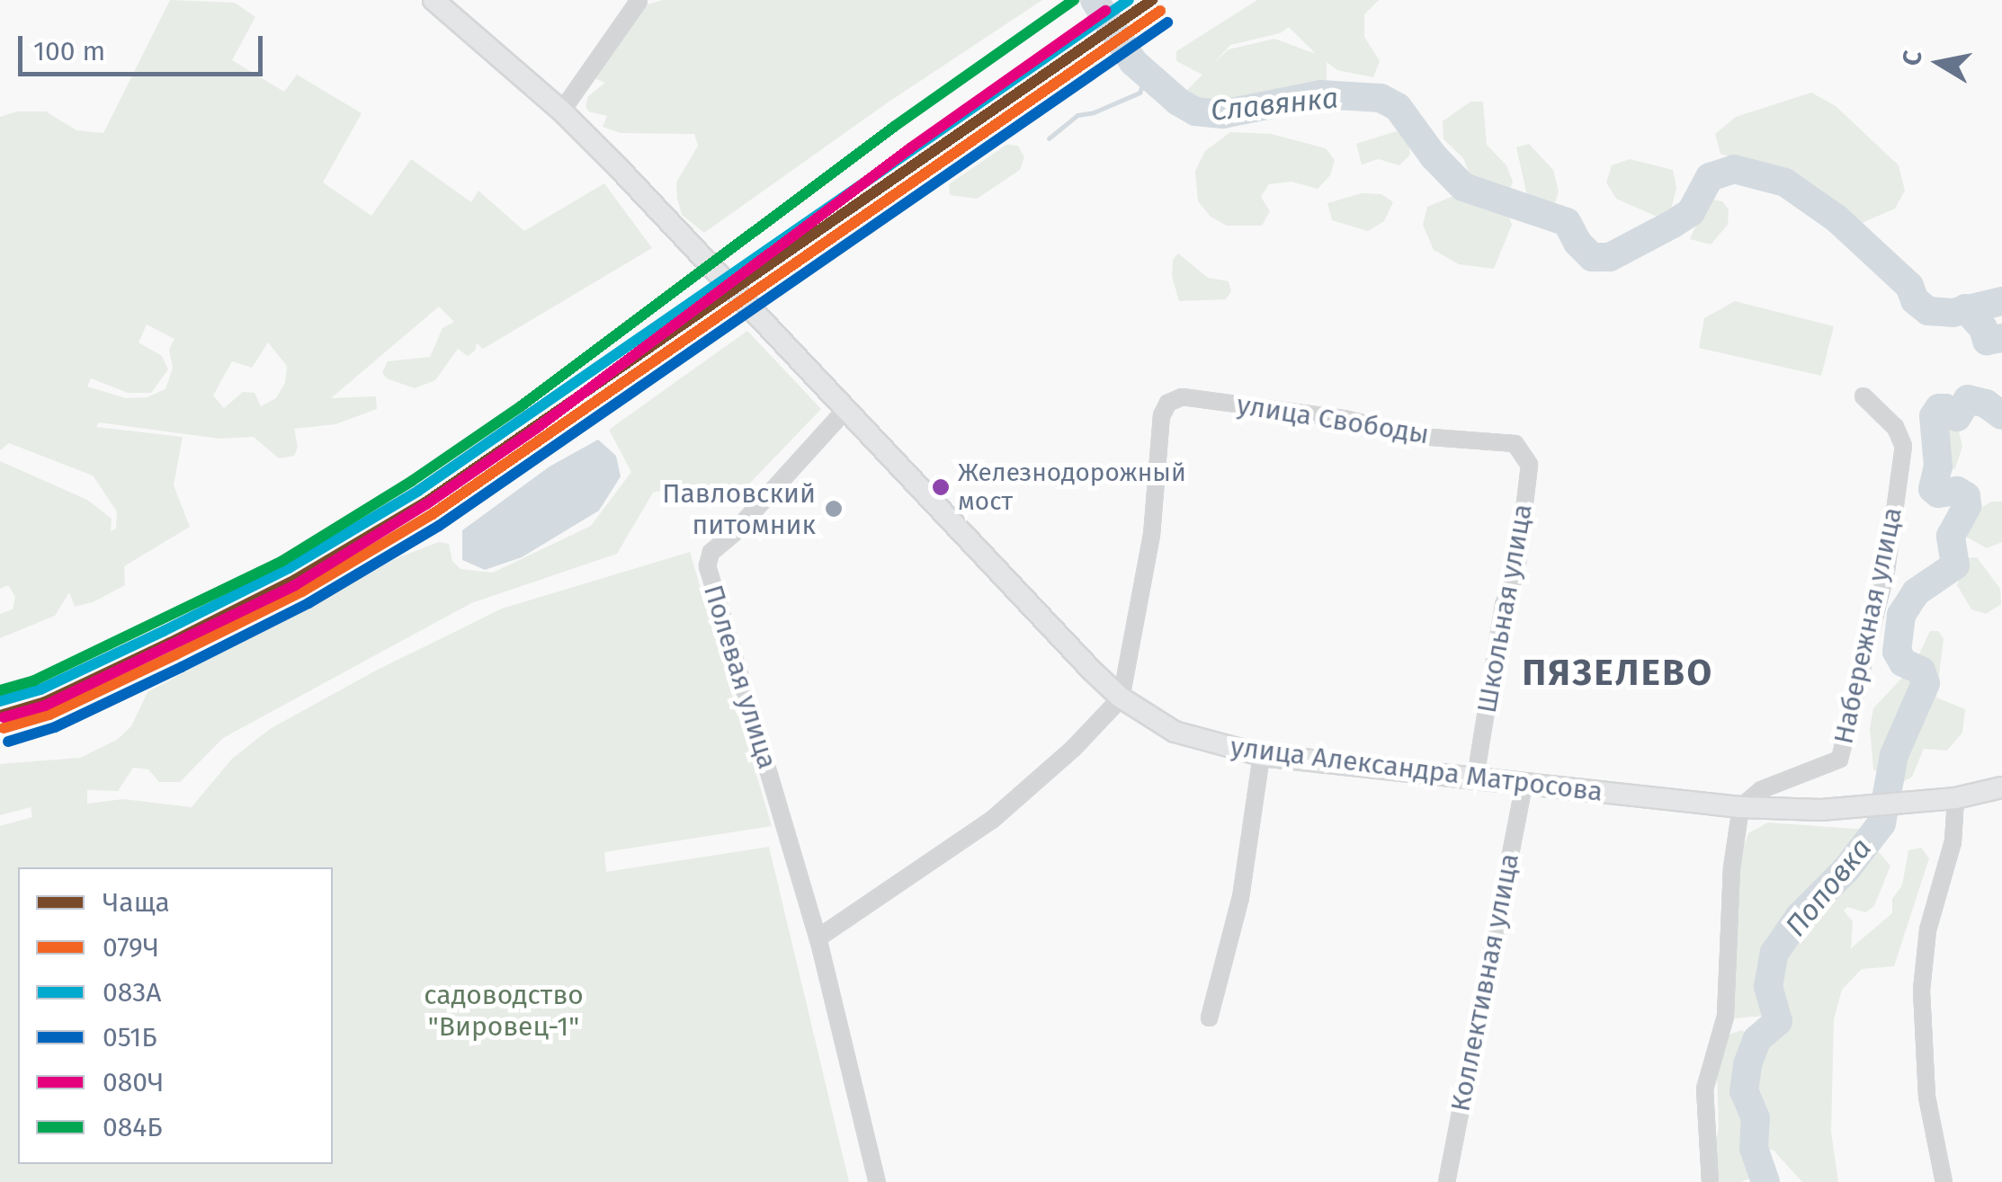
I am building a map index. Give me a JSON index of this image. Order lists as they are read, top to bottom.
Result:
{
  "streets": {
    "main road": ["улица Александра Матросова"],
    "street": [
      "улица Свободы",
      "Школьная улица",
      "Набережная улица",
      "Полевая улица",
      "Коллективная улица"
    ]
  },
  "crossings": [
    ["улица Свободы", "Школьная улица"],
    ["улица Свободы", "улица Александра Матросова"],
    ["Школьная улица", "улица Александра Матросова"],
    ["Набережная улица", "улица Александра Матросова"],
    ["Полевая улица", "улица Александра Матросова"],
    ["улица Александра Матросова", "Коллективная улица"]
  ],
  "districts": ["ПЯЗЕЛЕВО"],
  "water": ["Славянка", "Поповка"],
  "parks": ["садоводство \"Вировец-1\""],
  "places": ["Железнодорожный мост", "Павловский питомник"],
  "lines": [
    "transit line Чаща",
    "transit line 083А",
    "transit line 084Б",
    "transit line 079Ч",
    "transit line 080Ч",
    "transit line 051Б"
  ],
  "legend": [
    "Чаща",
    "079Ч",
    "083А",
    "051Б",
    "080Ч",
    "084Б"
  ],
  "scale_bar": "100 m",
  "north": "left"
}
